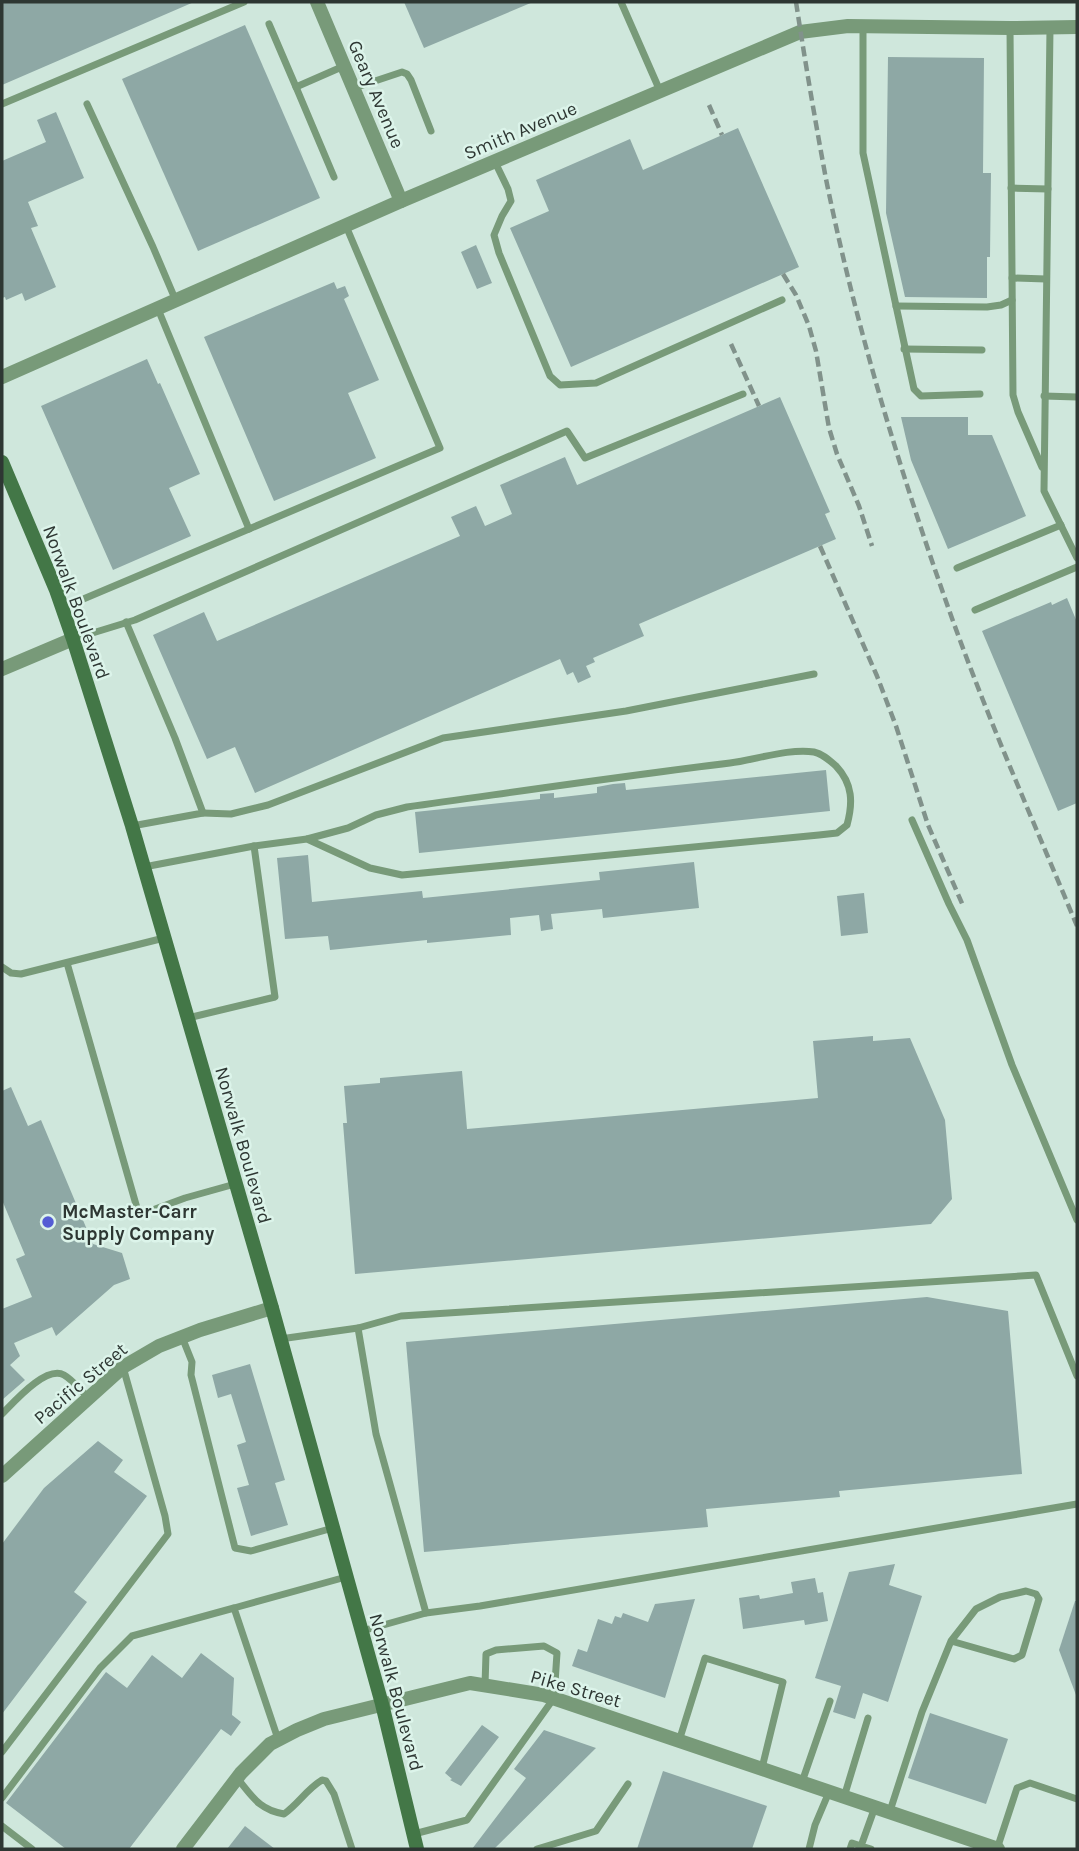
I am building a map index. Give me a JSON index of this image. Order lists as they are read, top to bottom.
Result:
{
  "streets": {
    "main road": ["Norwalk Boulevard"],
    "street": [
      "Geary Avenue",
      "Smith Avenue",
      "Pacific Street",
      "Pike Street"
    ]
  },
  "crossings": [
    ["Geary Avenue", "Smith Avenue"],
    ["Norwalk Boulevard", "Pacific Street"],
    ["Norwalk Boulevard", "Pike Street"]
  ],
  "places": ["McMaster-Carr Supply Company"]
}
